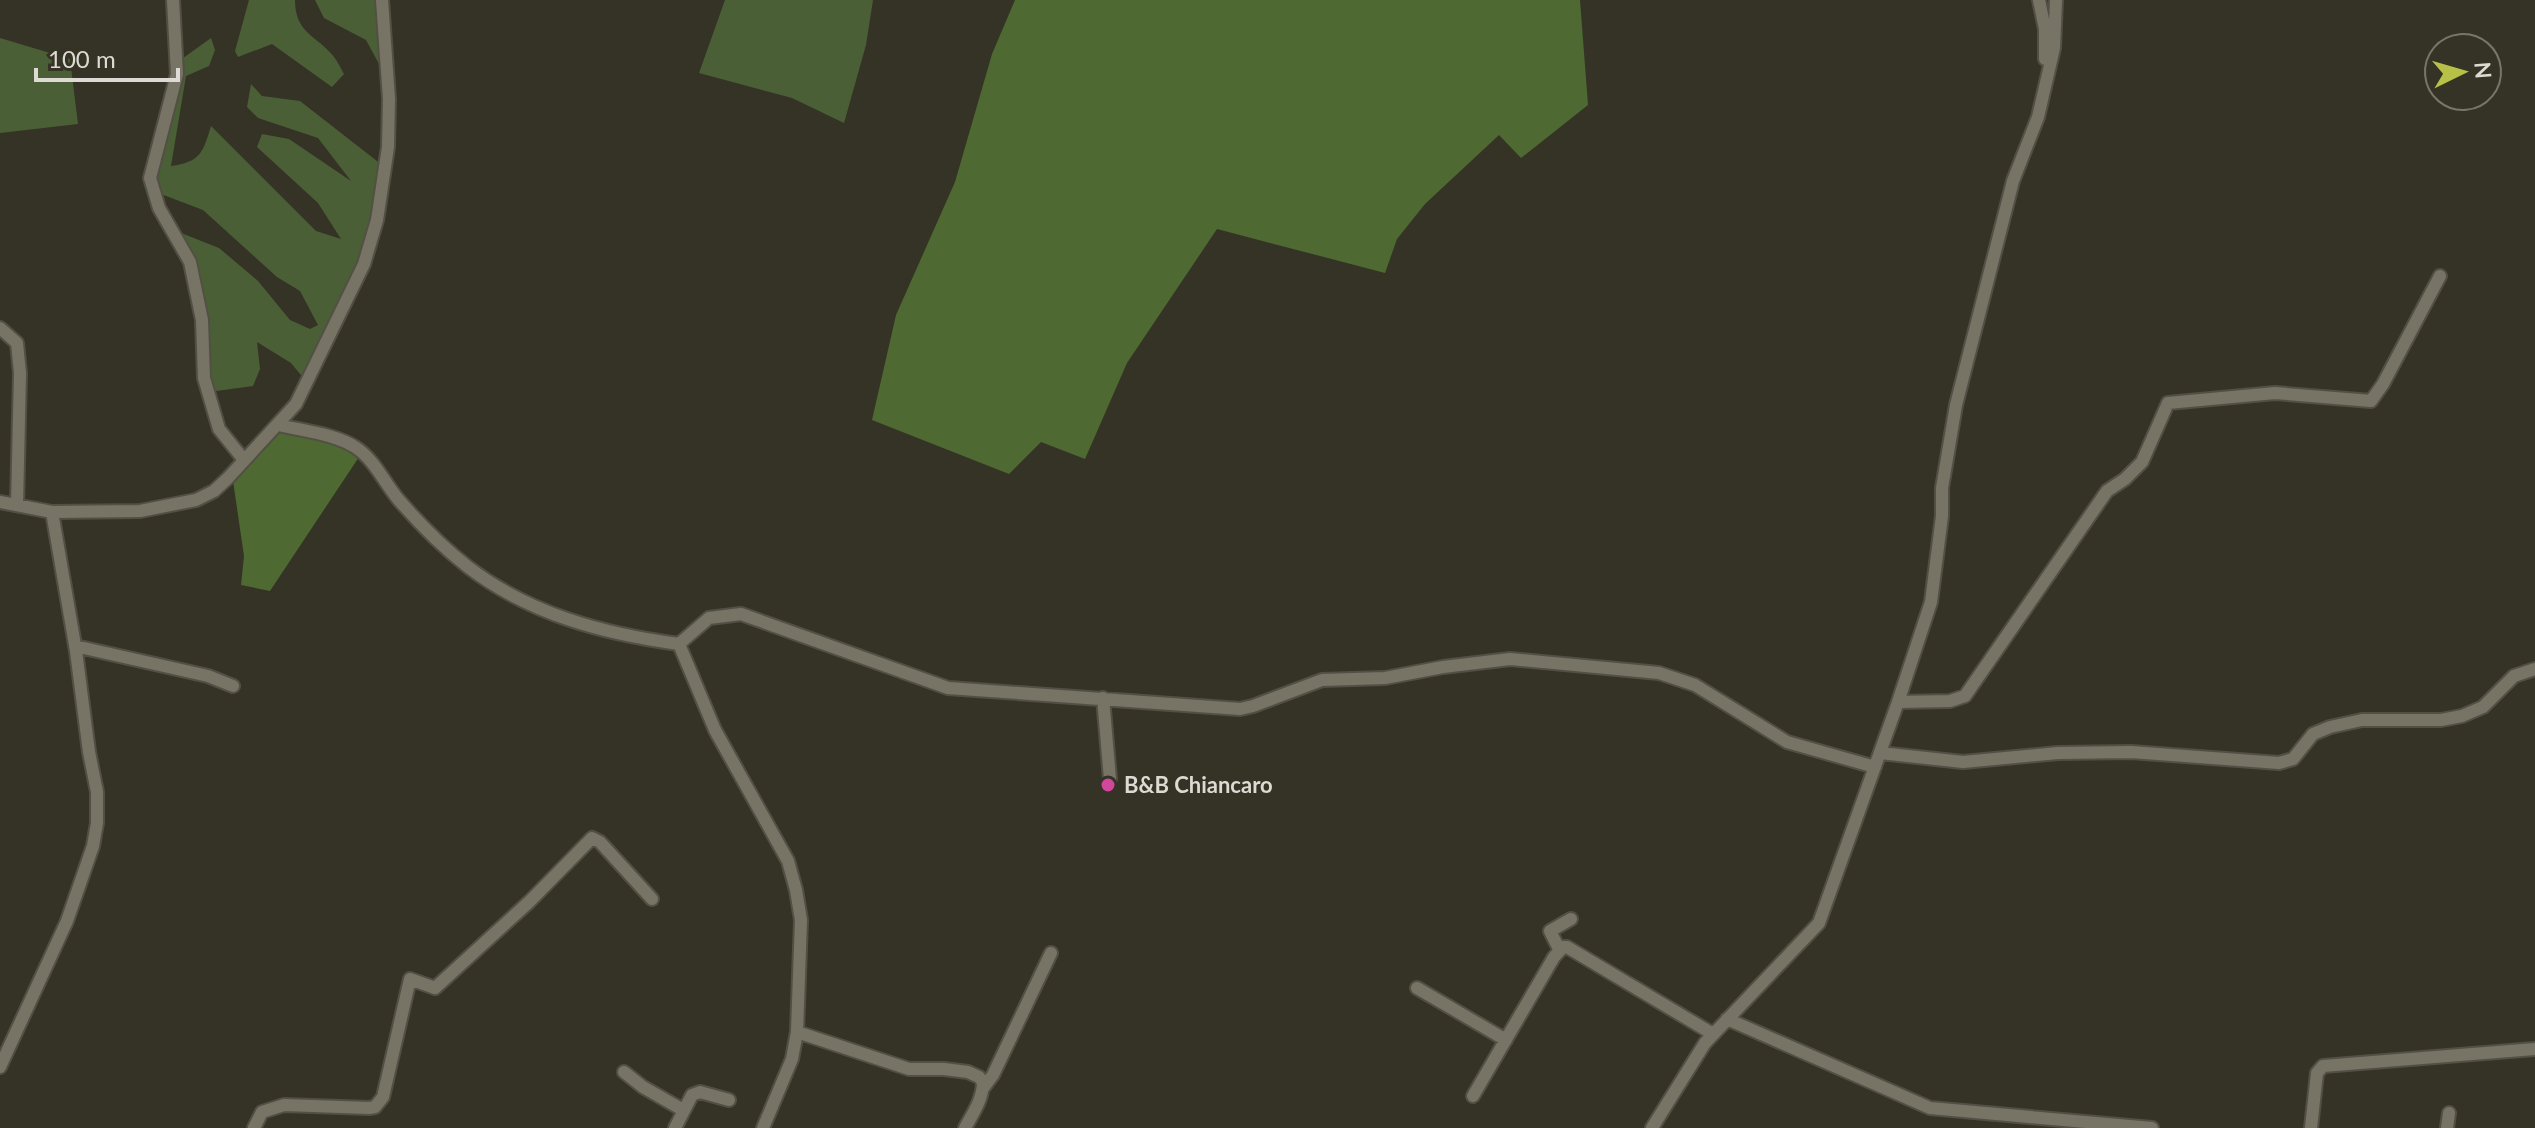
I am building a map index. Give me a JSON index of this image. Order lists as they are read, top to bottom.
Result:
{
  "places": ["B&B Chiancaro"],
  "scale_bar": "100 m",
  "north": "right"
}
